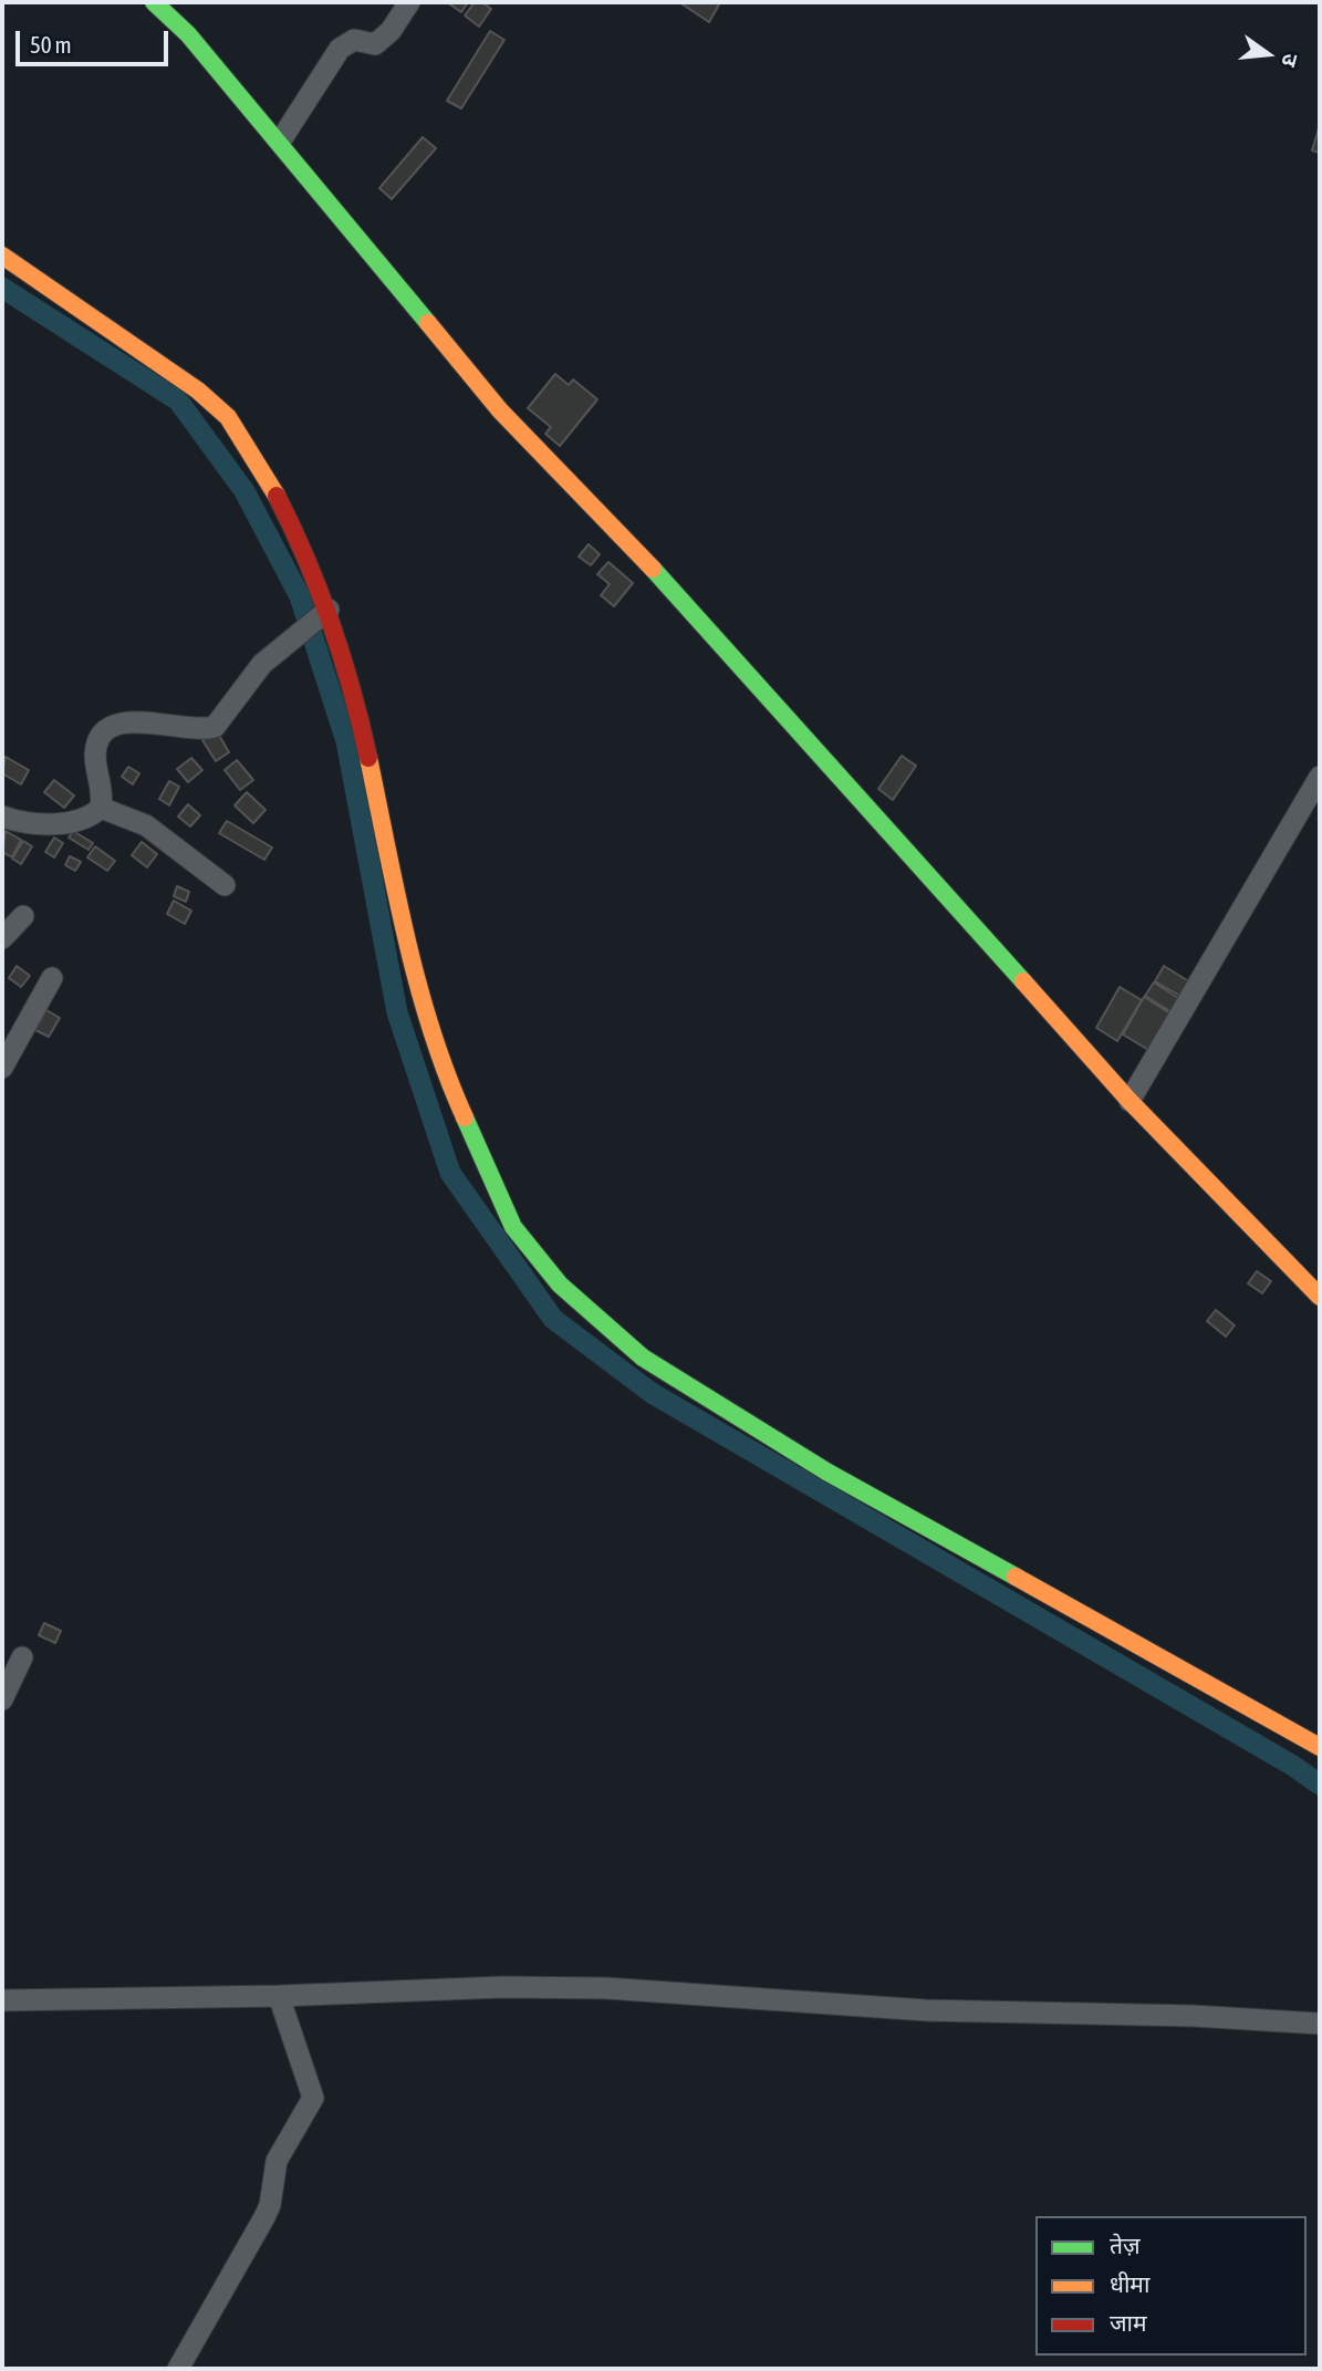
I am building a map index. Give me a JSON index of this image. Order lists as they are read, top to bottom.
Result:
{
  "legend": ["तेज़", "धीमा", "जाम"],
  "scale_bar": "50 m",
  "north": "right"
}
